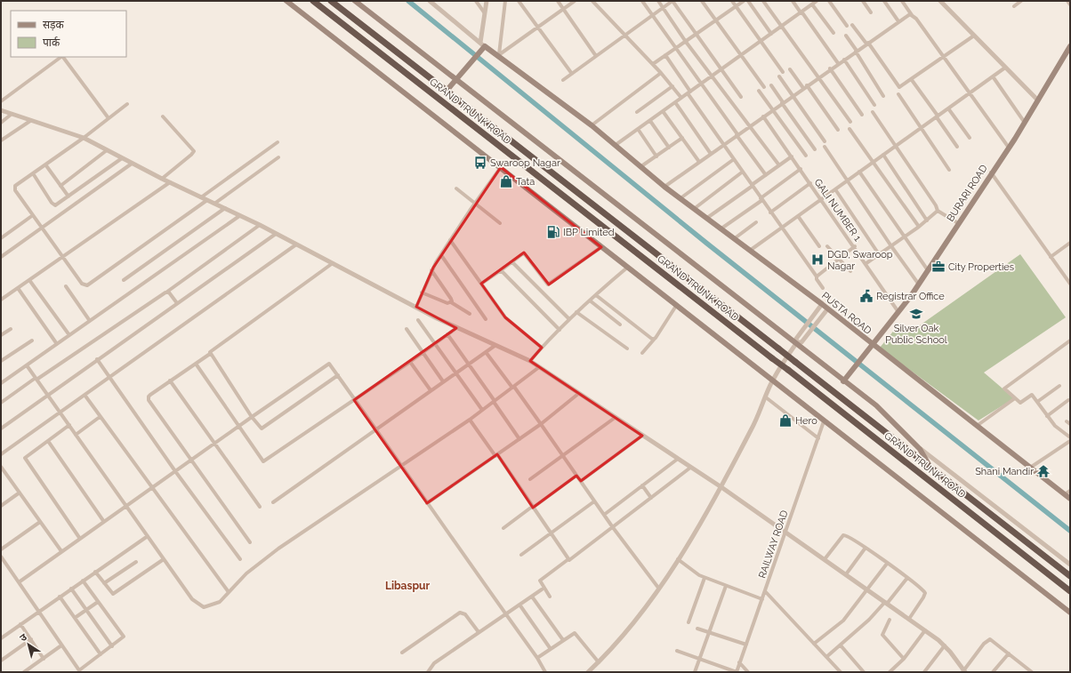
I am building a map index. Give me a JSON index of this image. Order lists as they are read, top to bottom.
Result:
{
  "streets": {
    "highway": ["GRAND TRUNK ROAD"],
    "main road": ["BURARI ROAD", "PUSTA ROAD"],
    "street": ["GALI NUMBER 1", "RAILWAY ROAD"]
  },
  "crossings": [
    ["BURARI ROAD", "GALI NUMBER 1"],
    ["BURARI ROAD", "PUSTA ROAD"]
  ],
  "districts": ["Libaspur"],
  "places": {
    "bus stop": ["Swaroop Nagar"],
    "shop": ["Tata", "Hero"],
    "fuel station": ["IBP Limited"],
    "hospital": ["DGD, Swaroop Nagar"],
    "office": ["City Properties"],
    "public building": ["Registrar Office"],
    "school or university": ["Silver Oak Public School"],
    "temple": ["Shani Mandir"]
  },
  "legend": ["सड़क", "पार्क"],
  "north": "top left"
}
